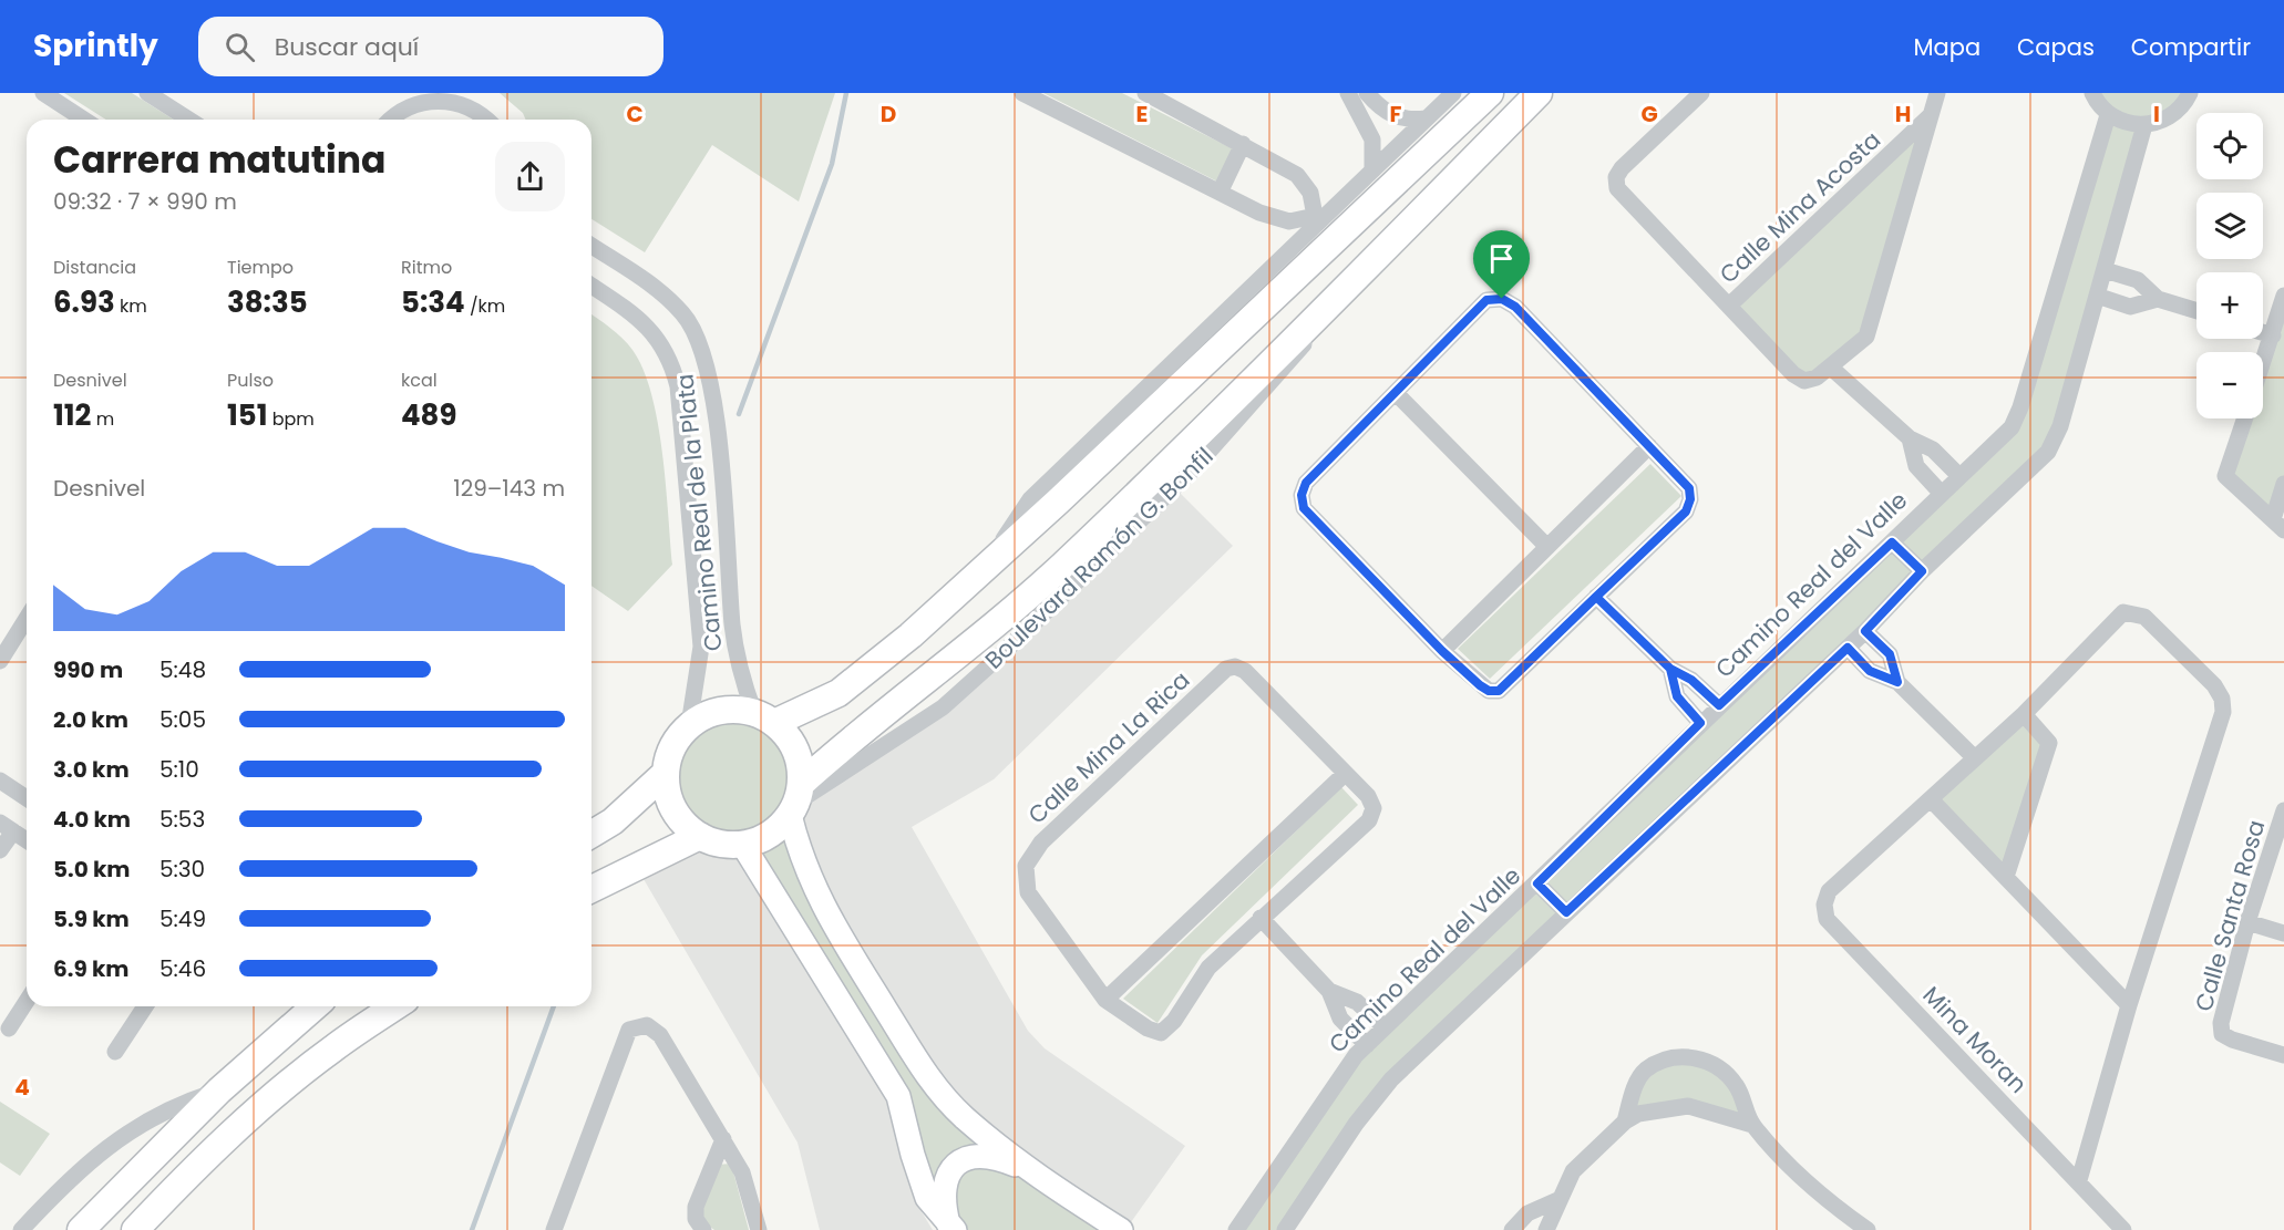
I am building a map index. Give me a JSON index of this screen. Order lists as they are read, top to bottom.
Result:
{
  "streets": {
    "main road": ["Boulevard Ramón G. Bonfil"],
    "street": [
      "Calle Mina Acosta",
      "Camino Real de la Plata",
      "Camino Real del Valle",
      "Calle Mina La Rica",
      "Calle Santa Rosa",
      "Mina Moran"
    ]
  },
  "crossings": [
    ["Camino Real de la Plata", "Boulevard Ramón G. Bonfil"]
  ],
  "page": {
    "header": "Sprintly",
    "search": "Buscar aquí",
    "nav": ["Mapa", "Capas", "Compartir"],
    "map_buttons": ["+", "−"],
    "heading": ["Carrera matutina", "09:32 · 7 × 990 m"],
    "stats": [
      ["Distancia", "6.93 km"],
      ["Tiempo", "38:35"],
      ["Ritmo", "5:34 /km"],
      ["Desnivel", "112 m"],
      ["Pulso", "151 bpm"],
      ["kcal", "489"]
    ],
    "chart": ["Desnivel", "129–143 m"],
    "list": [
      {
        "name": "990 m",
        "note": "5:48"
      },
      {
        "name": "2.0 km",
        "note": "5:05"
      },
      {
        "name": "3.0 km",
        "note": "5:10"
      },
      {
        "name": "4.0 km",
        "note": "5:53"
      },
      {
        "name": "5.0 km",
        "note": "5:30"
      },
      {
        "name": "5.9 km",
        "note": "5:49"
      },
      {
        "name": "6.9 km",
        "note": "5:46"
      }
    ]
  },
  "grid": {
    "columns": [
      "C",
      "D",
      "E",
      "F",
      "G",
      "H",
      "I"
    ],
    "rows": ["4"]
  }
}
